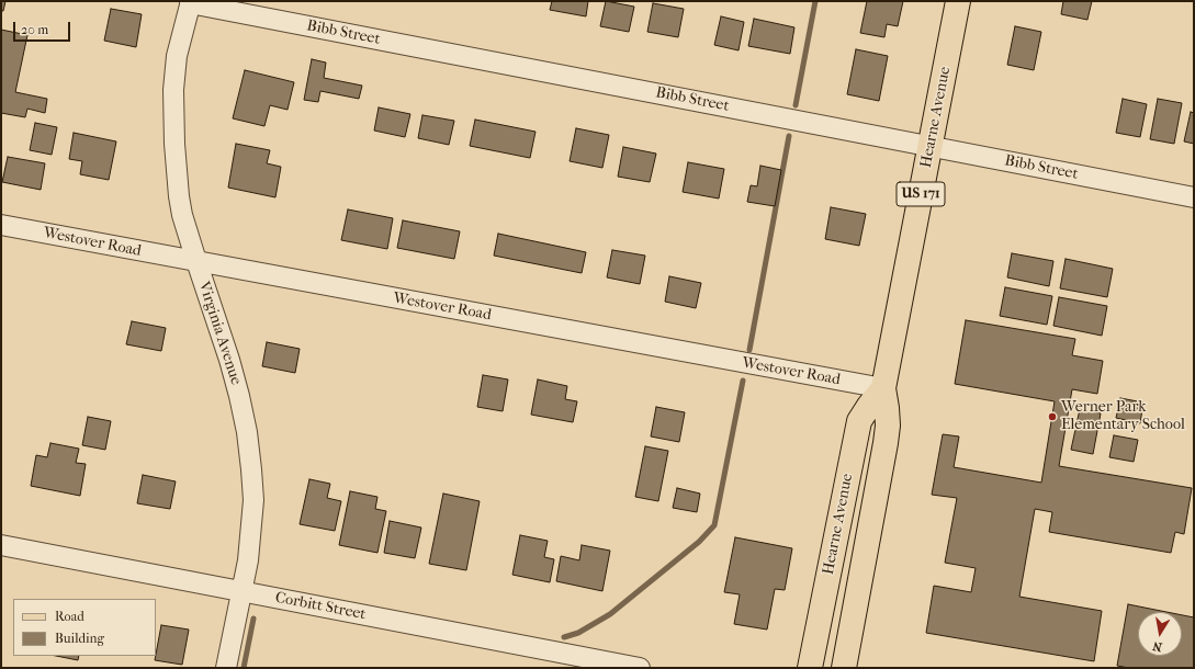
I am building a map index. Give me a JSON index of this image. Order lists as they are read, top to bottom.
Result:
{
  "streets": {
    "main road": ["Hearne Avenue", "US 171"],
    "street": [
      "Bibb Street",
      "Westover Road",
      "Virginia Avenue",
      "Corbitt Street"
    ]
  },
  "crossings": [
    ["Bibb Street", "Hearne Avenue"],
    ["Bibb Street", "Virginia Avenue"],
    ["Hearne Avenue", "Westover Road"],
    ["Westover Road", "Virginia Avenue"],
    ["Virginia Avenue", "Corbitt Street"]
  ],
  "places": ["Werner Park Elementary School"],
  "legend": ["Road", "Building"],
  "scale_bar": "20 m",
  "north": "bottom"
}
